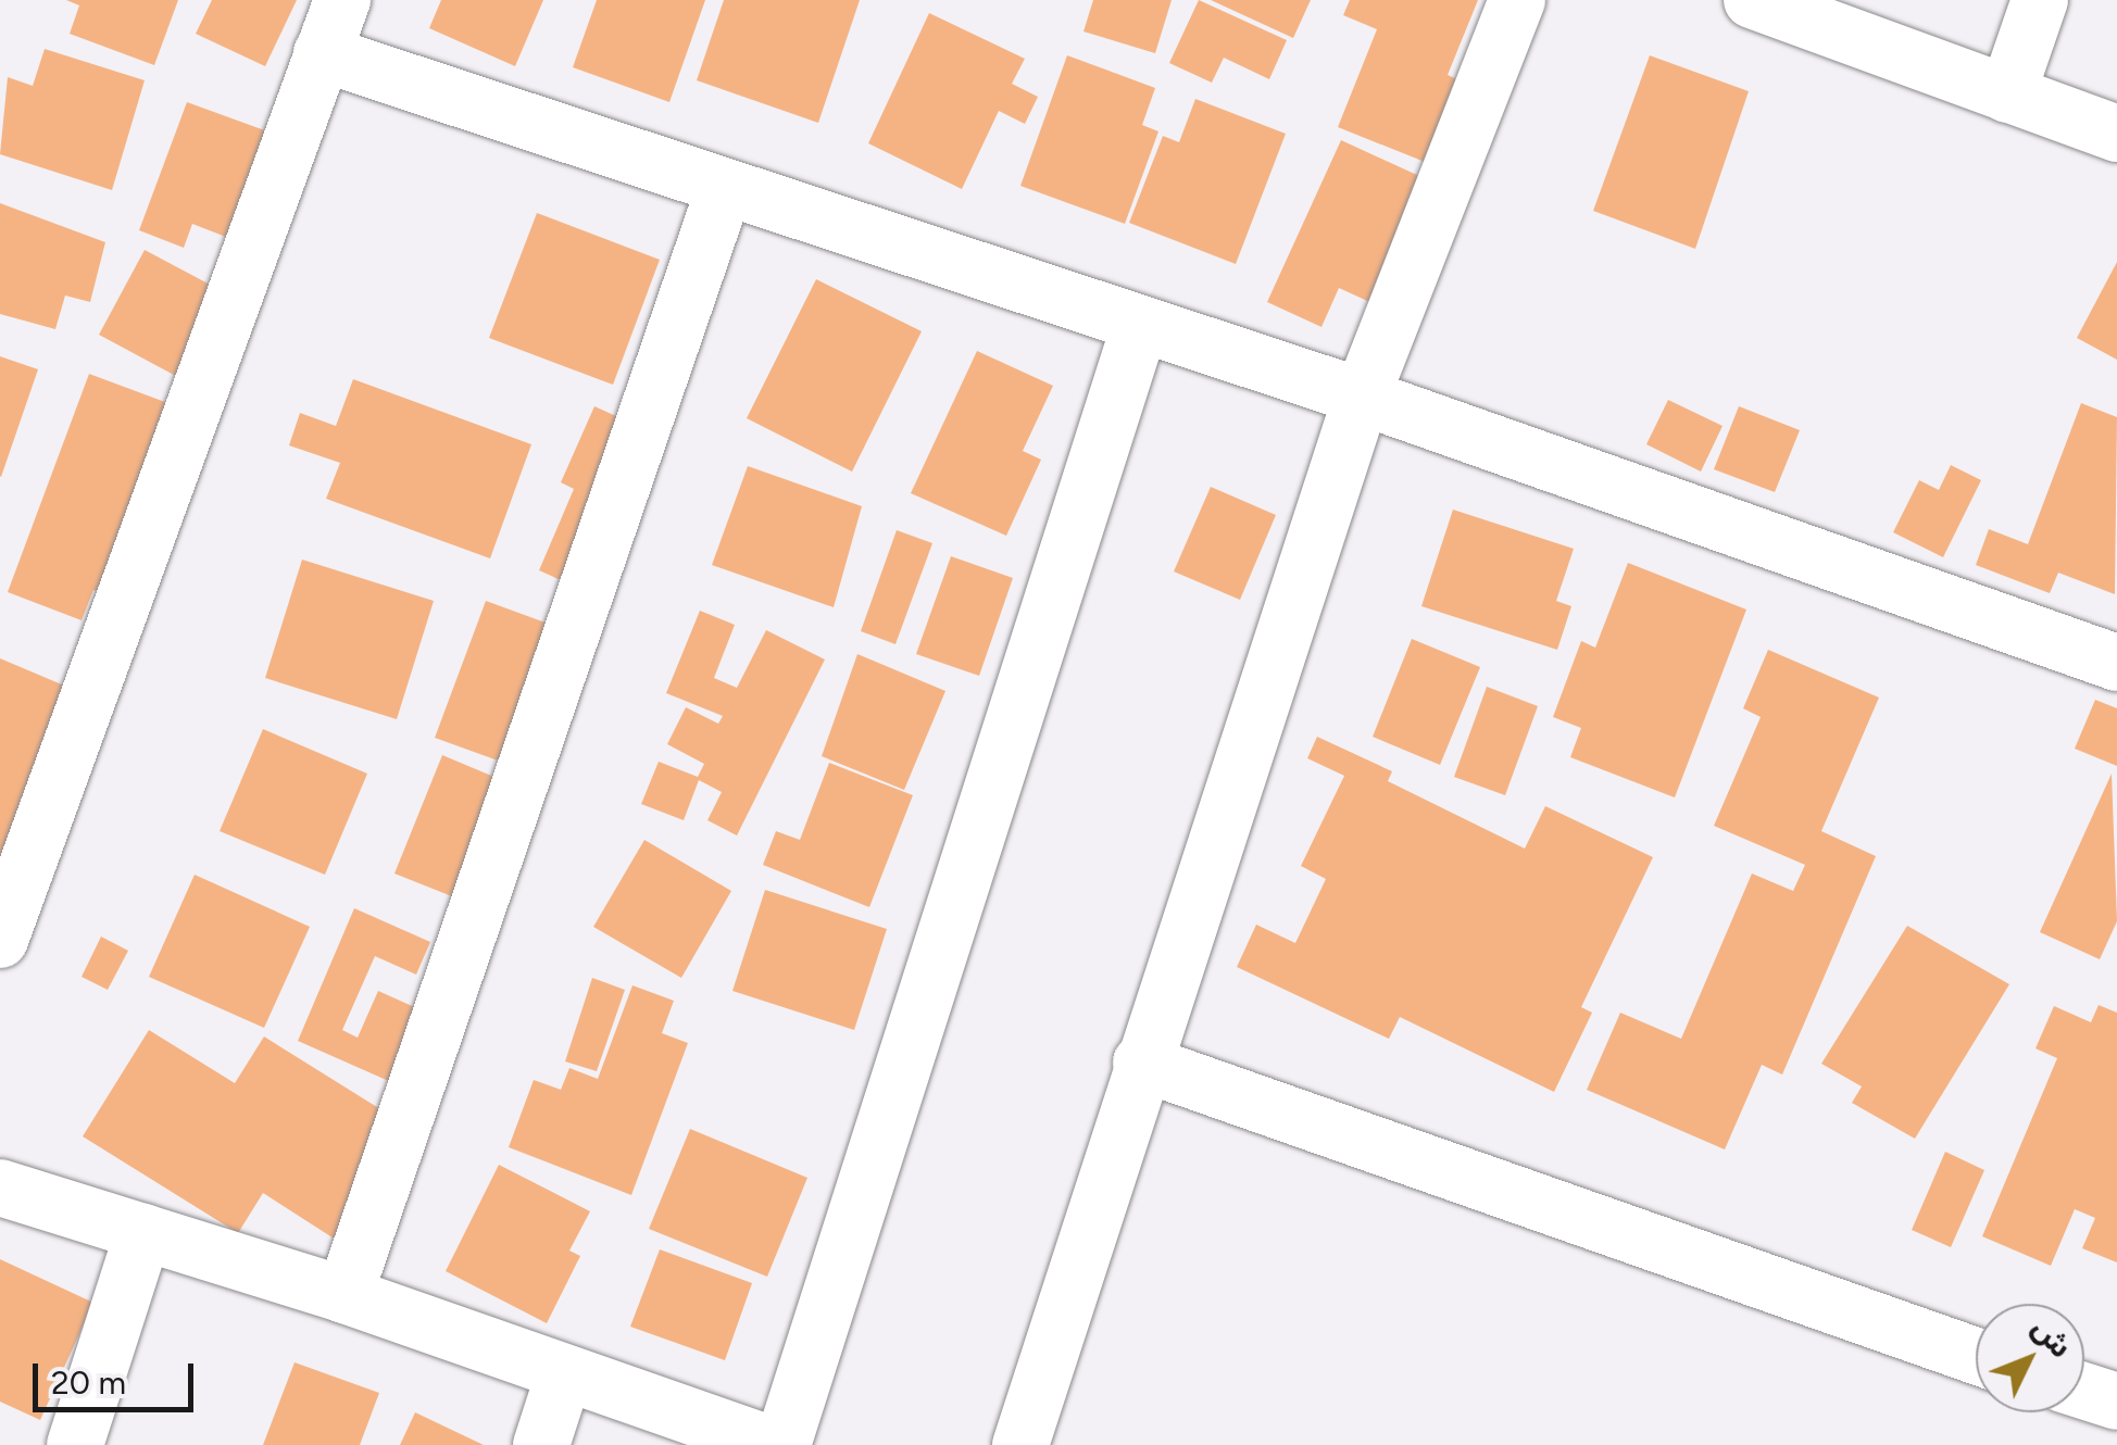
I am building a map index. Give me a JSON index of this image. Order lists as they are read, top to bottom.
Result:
{
  "scale_bar": "20 m",
  "north": "top right"
}
